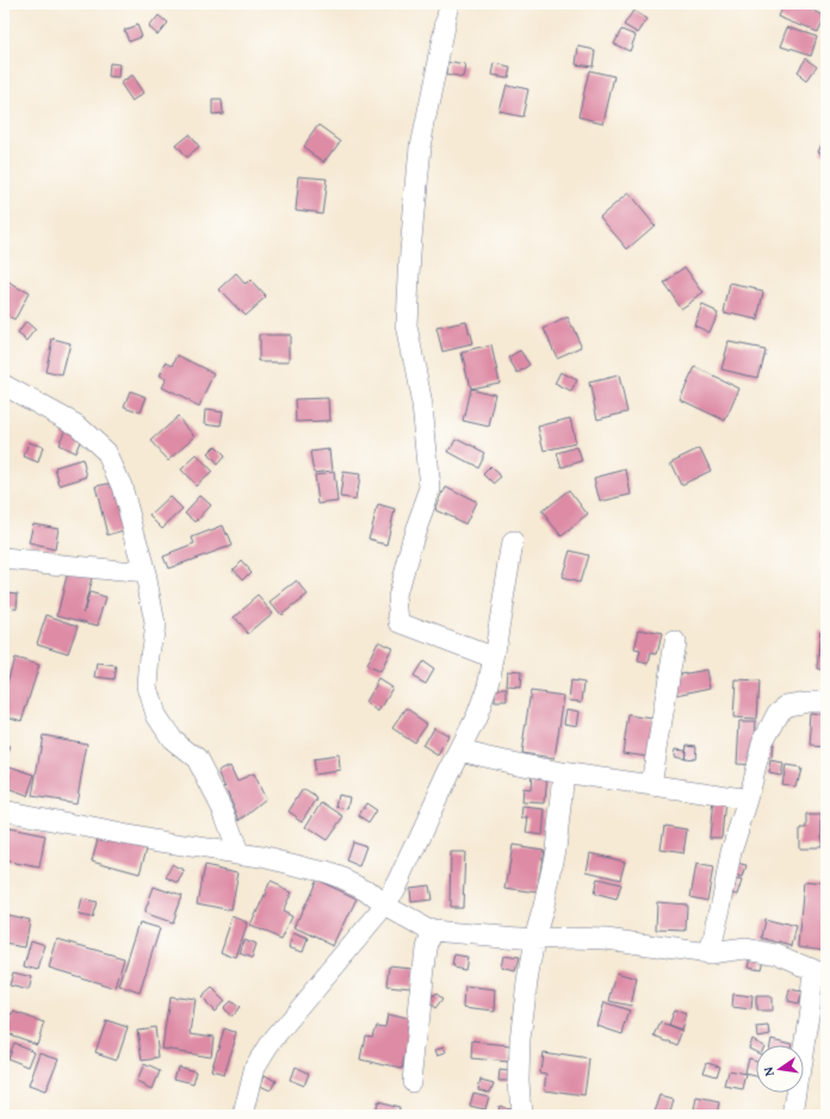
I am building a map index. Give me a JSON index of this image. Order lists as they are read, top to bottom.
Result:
{
  "north": "left"
}
